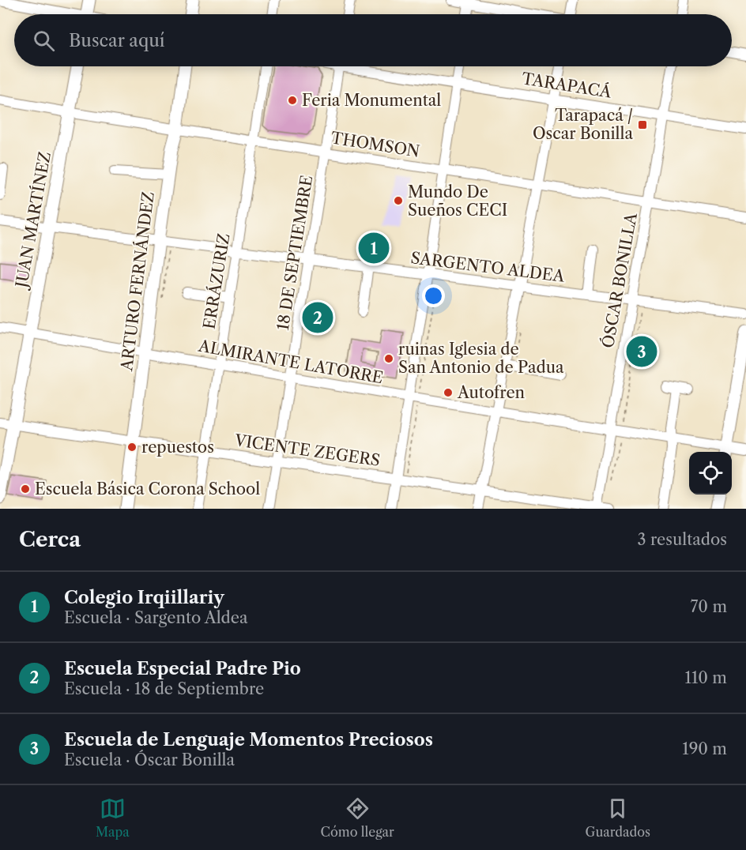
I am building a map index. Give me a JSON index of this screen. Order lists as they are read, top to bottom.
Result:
{
  "streets": {
    "main road": ["JUAN MARTÍNEZ", "ARTURO FERNÁNDEZ"],
    "street": [
      "TARAPACÁ",
      "THOMSON",
      "18 DE SEPTIEMBRE",
      "SARGENTO ALDEA",
      "ÓSCAR BONILLA",
      "ERRÁZURIZ",
      "ALMIRANTE LATORRE",
      "VICENTE ZEGERS"
    ]
  },
  "crossings": [
    ["TARAPACÁ", "ÓSCAR BONILLA"],
    ["THOMSON", "JUAN MARTÍNEZ"],
    ["THOMSON", "18 DE SEPTIEMBRE"],
    ["THOMSON", "ÓSCAR BONILLA"],
    ["THOMSON", "ARTURO FERNÁNDEZ"],
    ["THOMSON", "ERRÁZURIZ"],
    ["JUAN MARTÍNEZ", "SARGENTO ALDEA"],
    ["JUAN MARTÍNEZ", "ALMIRANTE LATORRE"],
    ["JUAN MARTÍNEZ", "VICENTE ZEGERS"],
    ["18 DE SEPTIEMBRE", "SARGENTO ALDEA"],
    ["18 DE SEPTIEMBRE", "ALMIRANTE LATORRE"],
    ["18 DE SEPTIEMBRE", "VICENTE ZEGERS"],
    ["SARGENTO ALDEA", "ÓSCAR BONILLA"],
    ["SARGENTO ALDEA", "ARTURO FERNÁNDEZ"],
    ["SARGENTO ALDEA", "ERRÁZURIZ"],
    ["ÓSCAR BONILLA", "ALMIRANTE LATORRE"],
    ["ÓSCAR BONILLA", "VICENTE ZEGERS"],
    ["ARTURO FERNÁNDEZ", "ALMIRANTE LATORRE"],
    ["ARTURO FERNÁNDEZ", "VICENTE ZEGERS"],
    ["ERRÁZURIZ", "ALMIRANTE LATORRE"],
    ["ERRÁZURIZ", "VICENTE ZEGERS"]
  ],
  "places": {
    "other": [
      "Feria Monumental",
      "Mundo De Sueños CECI",
      "ruinas Iglesia de San Antonio de Padua",
      "Autofren",
      "repuestos",
      "Escuela Básica Corona School"
    ],
    "transit": ["Tarapacá / Oscar Bonilla"]
  },
  "page": {
    "search": "Buscar aquí",
    "pins": ["1", "2", "3"],
    "heading": ["Cerca", "3 resultados"],
    "list": [
      {
        "mark": "1",
        "name": "Colegio Irqiillariy",
        "note": "Escuela · Sargento Aldea",
        "value": "70 m"
      },
      {
        "mark": "2",
        "name": "Escuela Especial Padre Pio",
        "note": "Escuela · 18 de Septiembre",
        "value": "110 m"
      },
      {
        "mark": "3",
        "name": "Escuela de Lenguaje Momentos Preciosos",
        "note": "Escuela · Óscar Bonilla",
        "value": "190 m"
      }
    ],
    "nav": ["Mapa", "Cómo llegar", "Guardados"]
  }
}
